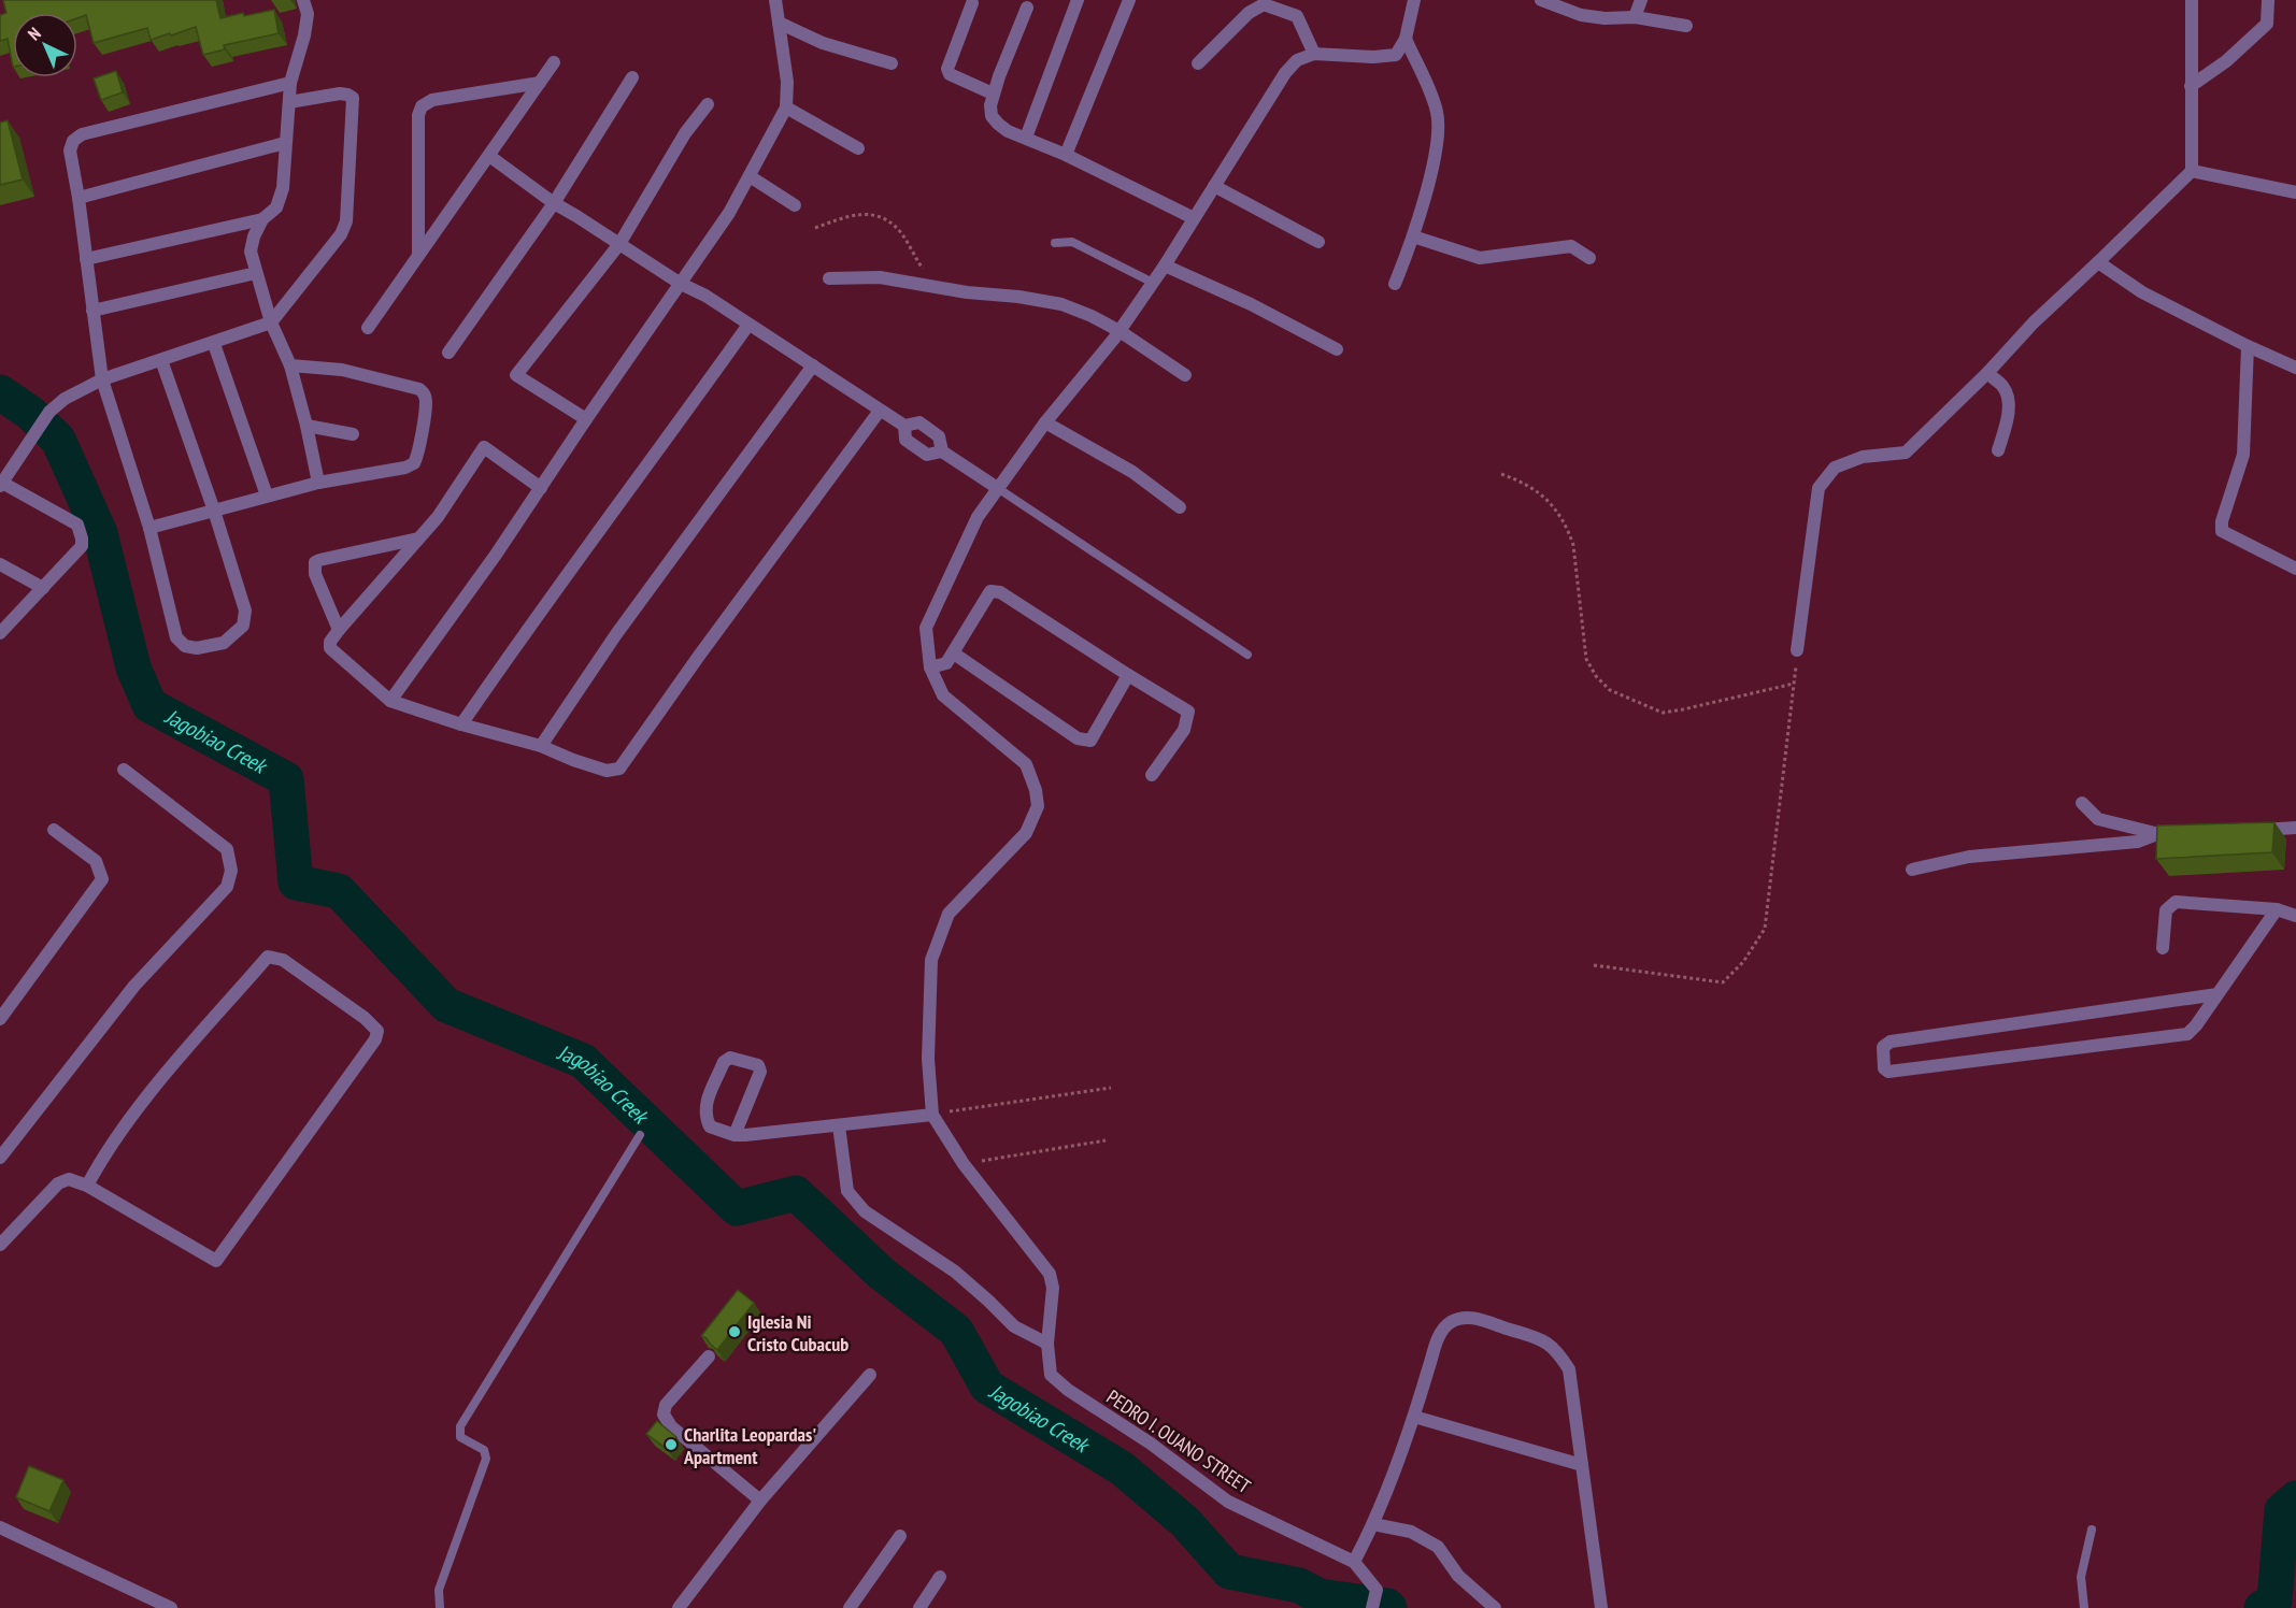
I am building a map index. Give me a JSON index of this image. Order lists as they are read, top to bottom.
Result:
{
  "streets": {
    "street": ["PEDRO I. OUANO STREET"]
  },
  "water": ["Jagobiao Creek"],
  "places": ["Iglesia Ni Cristo Cubacub", "Charlita Leopardas' Apartment"],
  "north": "top left"
}
